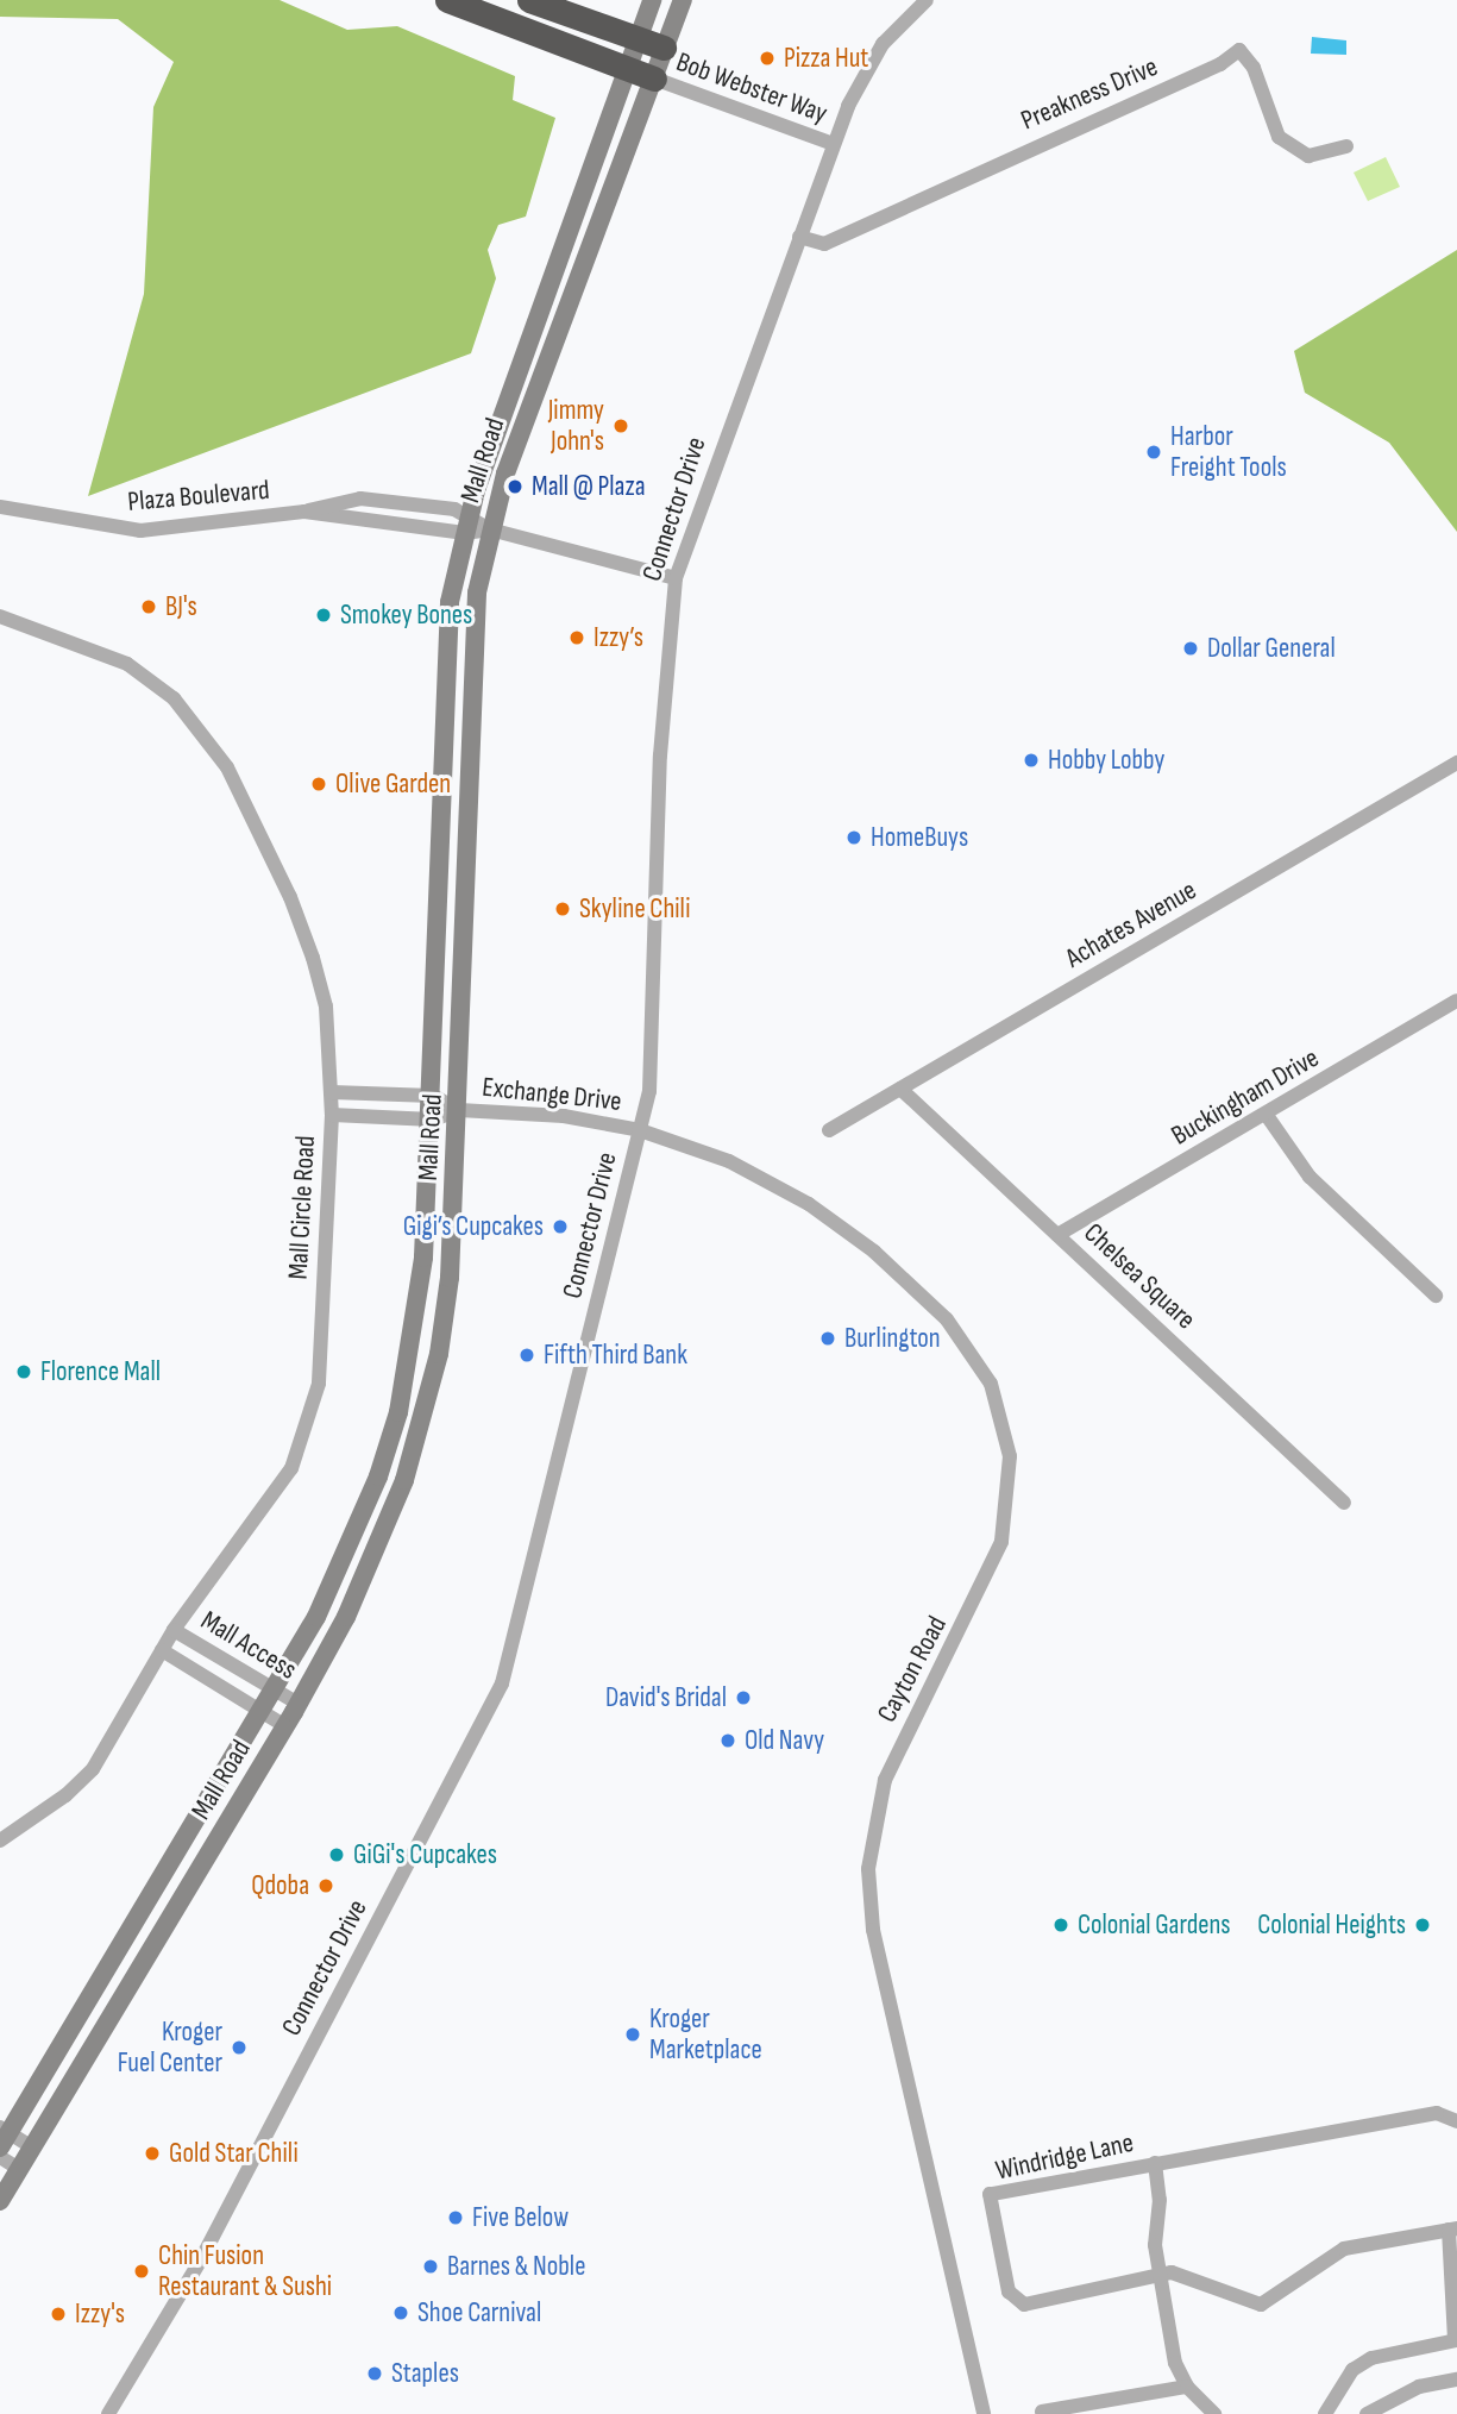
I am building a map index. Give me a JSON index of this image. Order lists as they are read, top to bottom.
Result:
{
  "streets": {
    "main road": ["Mall Road"],
    "street": [
      "Bob Webster Way",
      "Preakness Drive",
      "Plaza Boulevard",
      "Connector Drive",
      "Achates Avenue",
      "Exchange Drive",
      "Buckingham Drive",
      "Mall Circle Road",
      "Chelsea Square",
      "Mall Access",
      "Cayton Road",
      "Windridge Lane"
    ]
  },
  "crossings": [
    ["Bob Webster Way", "Mall Road"],
    ["Bob Webster Way", "Connector Drive"],
    ["Preakness Drive", "Connector Drive"],
    ["Mall Road", "Plaza Boulevard"],
    ["Mall Road", "Exchange Drive"],
    ["Mall Road", "Mall Access"],
    ["Plaza Boulevard", "Connector Drive"],
    ["Connector Drive", "Exchange Drive"],
    ["Connector Drive", "Cayton Road"],
    ["Achates Avenue", "Chelsea Square"],
    ["Exchange Drive", "Cayton Road"],
    ["Buckingham Drive", "Chelsea Square"],
    ["Mall Circle Road", "Mall Access"]
  ],
  "places": [
    "Pizza Hut",
    "Jimmy John's",
    "Harbor Freight Tools",
    "Mall @ Plaza",
    "BJ's",
    "Smokey Bones",
    "Izzy’s",
    "Dollar General",
    "Hobby Lobby",
    "Olive Garden",
    "HomeBuys",
    "Skyline Chili",
    "Gigi’s Cupcakes",
    "Burlington",
    "Fifth Third Bank",
    "Florence Mall",
    "David's Bridal",
    "Old Navy",
    "GiGi's Cupcakes",
    "Qdoba",
    "Colonial Gardens",
    "Colonial Heights",
    "Kroger Marketplace",
    "Kroger Fuel Center",
    "Gold Star Chili",
    "Five Below",
    "Barnes & Noble",
    "Chin Fusion Restaurant & Sushi",
    "Shoe Carnival",
    "Izzy's",
    "Staples"
  ]
}
